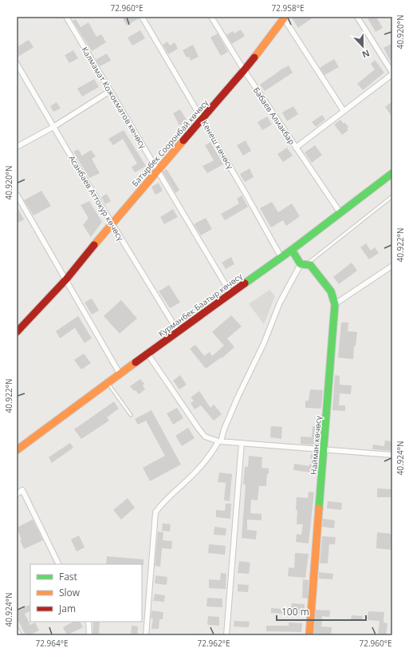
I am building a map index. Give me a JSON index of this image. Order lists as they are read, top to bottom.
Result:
{
  "streets": {
    "main road": ["Батырбек Сооронбай көчөсү", "Курманбек Баатыр көчөсү", "Найман көчөсү"],
    "street": [
      "Калмамат Кожокматов көчөсү",
      "Бабаев Алиакбар",
      "Кенеш көчөсү",
      "Асанбаев Аттокур көчөсү"
    ]
  },
  "crossings": [
    ["Калмамат Кожокматов көчөсү", "Батырбек Сооронбай көчөсү"],
    ["Калмамат Кожокматов көчөсү", "Курманбек Баатыр көчөсү"],
    ["Бабаев Алиакбар", "Батырбек Сооронбай көчөсү"],
    ["Бабаев Алиакбар", "Курманбек Баатыр көчөсү"],
    ["Батырбек Сооронбай көчөсү", "Кенеш көчөсү"],
    ["Батырбек Сооронбай көчөсү", "Асанбаев Аттокур көчөсү"],
    ["Кенеш көчөсү", "Курманбек Баатыр көчөсү"],
    ["Асанбаев Аттокур көчөсү", "Курманбек Баатыр көчөсү"],
    ["Курманбек Баатыр көчөсү", "Найман көчөсү"]
  ],
  "legend": ["Fast", "Slow", "Jam"],
  "scale_bar": "100 m",
  "north": "bottom",
  "coordinates": [
    "72.960°E",
    "72.958°E",
    "40.920°N",
    "40.922°N",
    "40.924°N",
    "72.964°E",
    "72.962°E"
  ]
}
